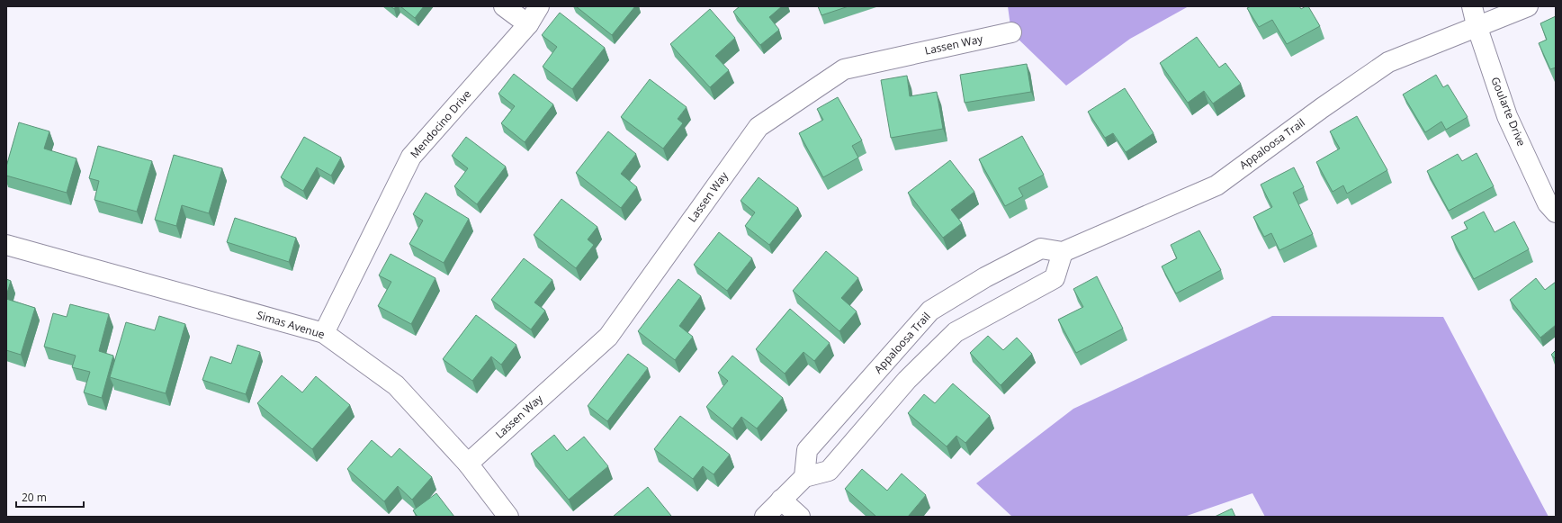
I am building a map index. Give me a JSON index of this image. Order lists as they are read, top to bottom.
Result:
{
  "streets": {
    "street": [
      "Lassen Way",
      "Goularte Drive",
      "Mendocino Drive",
      "Appaloosa Trail",
      "Simas Avenue"
    ]
  },
  "crossings": [
    ["Lassen Way", "Simas Avenue"],
    ["Goularte Drive", "Appaloosa Trail"],
    ["Mendocino Drive", "Simas Avenue"]
  ],
  "scale_bar": "20 m"
}
